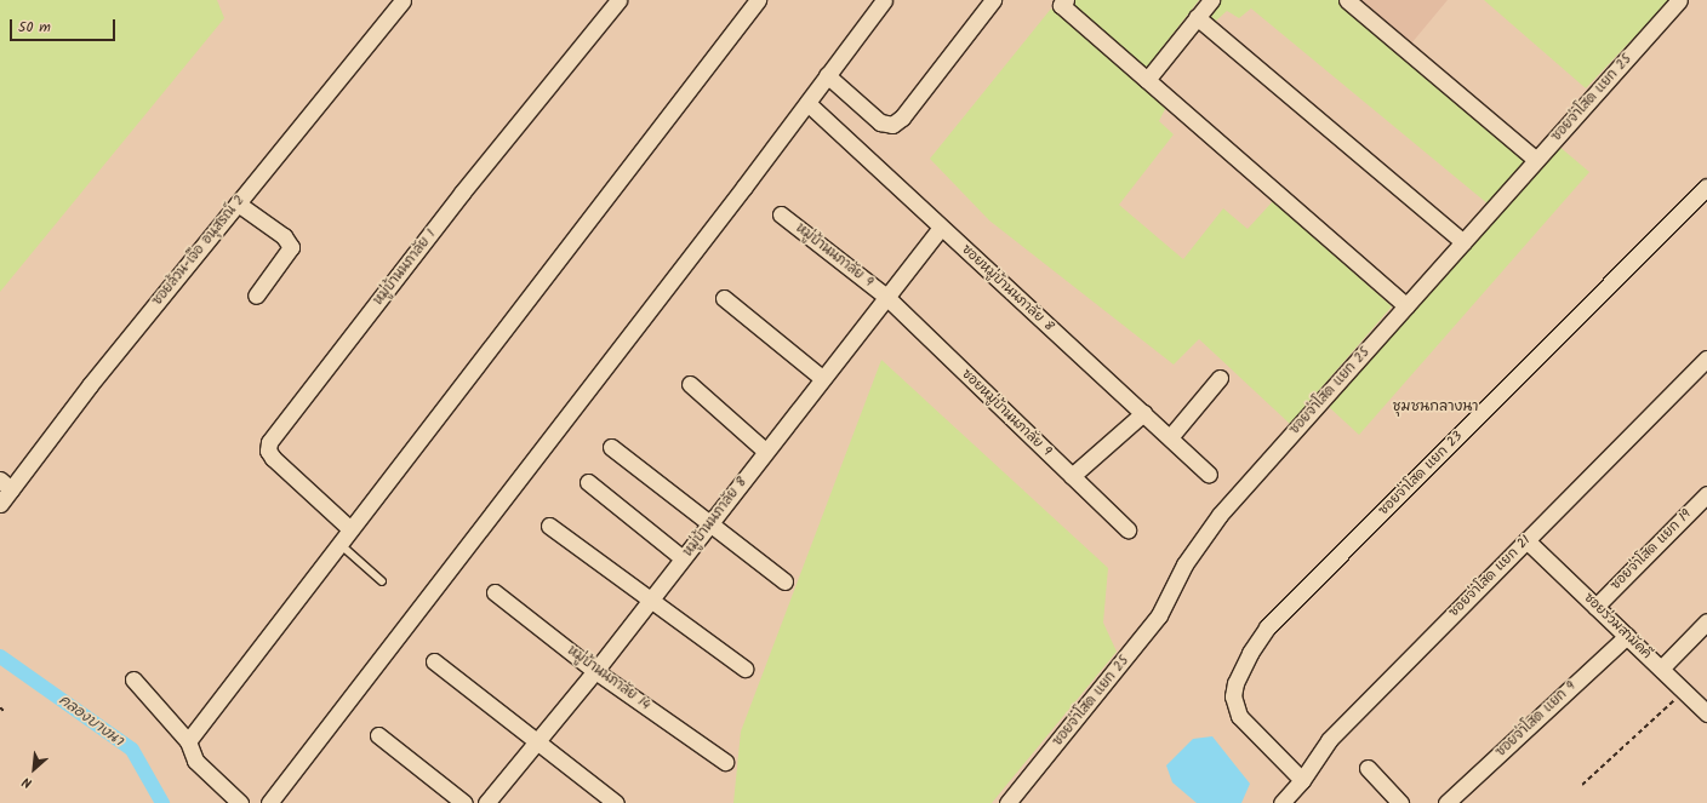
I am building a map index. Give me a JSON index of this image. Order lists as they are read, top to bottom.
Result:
{
  "streets": {
    "street": [
      "ซอยจ่าโสด แยก 25",
      "ซอยล้วน-เจือ อนุสรณ์ 2",
      "หมู่บ้านนภาลัย 9",
      "หมู่บ้านนภาลัย 1",
      "ซอยหมู่บ้านนภาลัย 8",
      "ซอยหมู่บ้านนภาลัย 9",
      "ซอยจ่าโสด แยก 23",
      "หมู่บ้านนภาลัย 8",
      "ซอยจ่าโสด แยก 19",
      "ซอยจ่าโสด แยก 21",
      "ซอยร่วมสามัคคี",
      "หมู่บ้านนภาลัย 14",
      "ซอยจ่าโสด แยก 9"
    ]
  },
  "crossings": [
    ["หมู่บ้านนภาลัย 9", "ซอยหมู่บ้านนภาลัย 9"],
    ["หมู่บ้านนภาลัย 9", "หมู่บ้านนภาลัย 8"],
    ["ซอยหมู่บ้านนภาลัย 8", "หมู่บ้านนภาลัย 8"],
    ["ซอยหมู่บ้านนภาลัย 9", "หมู่บ้านนภาลัย 8"],
    ["ซอยจ่าโสด แยก 23", "ซอยจ่าโสด แยก 21"],
    ["หมู่บ้านนภาลัย 8", "หมู่บ้านนภาลัย 14"],
    ["ซอยจ่าโสด แยก 19", "ซอยร่วมสามัคคี"],
    ["ซอยจ่าโสด แยก 21", "ซอยร่วมสามัคคี"],
    ["ซอยร่วมสามัคคี", "ซอยจ่าโสด แยก 9"]
  ],
  "districts": ["ชุมชนกลางนา"],
  "water": ["คลองบางนา"],
  "scale_bar": "50 m",
  "north": "bottom left"
}
